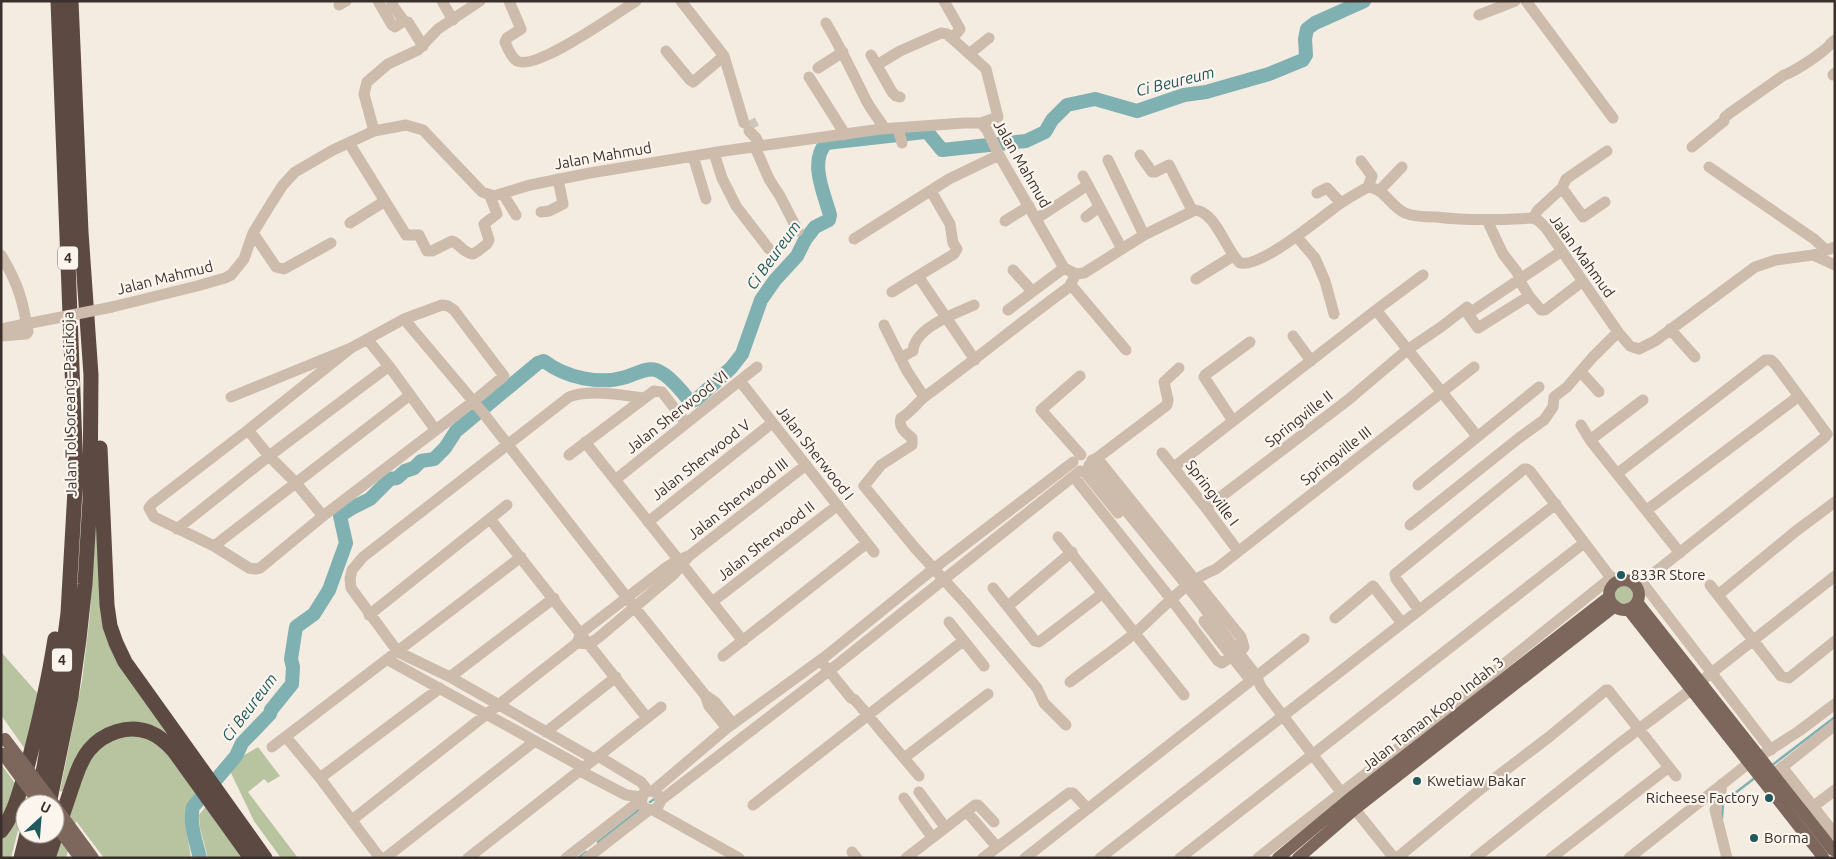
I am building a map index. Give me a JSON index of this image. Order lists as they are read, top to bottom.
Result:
{
  "streets": {
    "highway": ["4", "Jalan Tol Soreang–Pasirkoja"],
    "main road": ["Jalan Taman Kopo Indah 3"],
    "street": [
      "Jalan Mahmud",
      "Jalan Sherwood VI",
      "Springville II",
      "Jalan Sherwood I",
      "Springville III",
      "Jalan Sherwood V",
      "Springville I",
      "Jalan Sherwood III",
      "Jalan Sherwood II"
    ]
  },
  "crossings": [
    ["Jalan Sherwood VI", "Jalan Sherwood I"],
    ["Springville II", "Springville I"],
    ["Jalan Sherwood I", "Jalan Sherwood V"],
    ["Jalan Sherwood I", "Jalan Sherwood III"],
    ["Jalan Sherwood I", "Jalan Sherwood II"],
    ["Springville III", "Springville I"]
  ],
  "water": ["Ci Beureum"],
  "places": [
    "833R Store",
    "Kwetiaw Bakar",
    "Richeese Factory",
    "Borma"
  ],
  "north": "top right"
}
